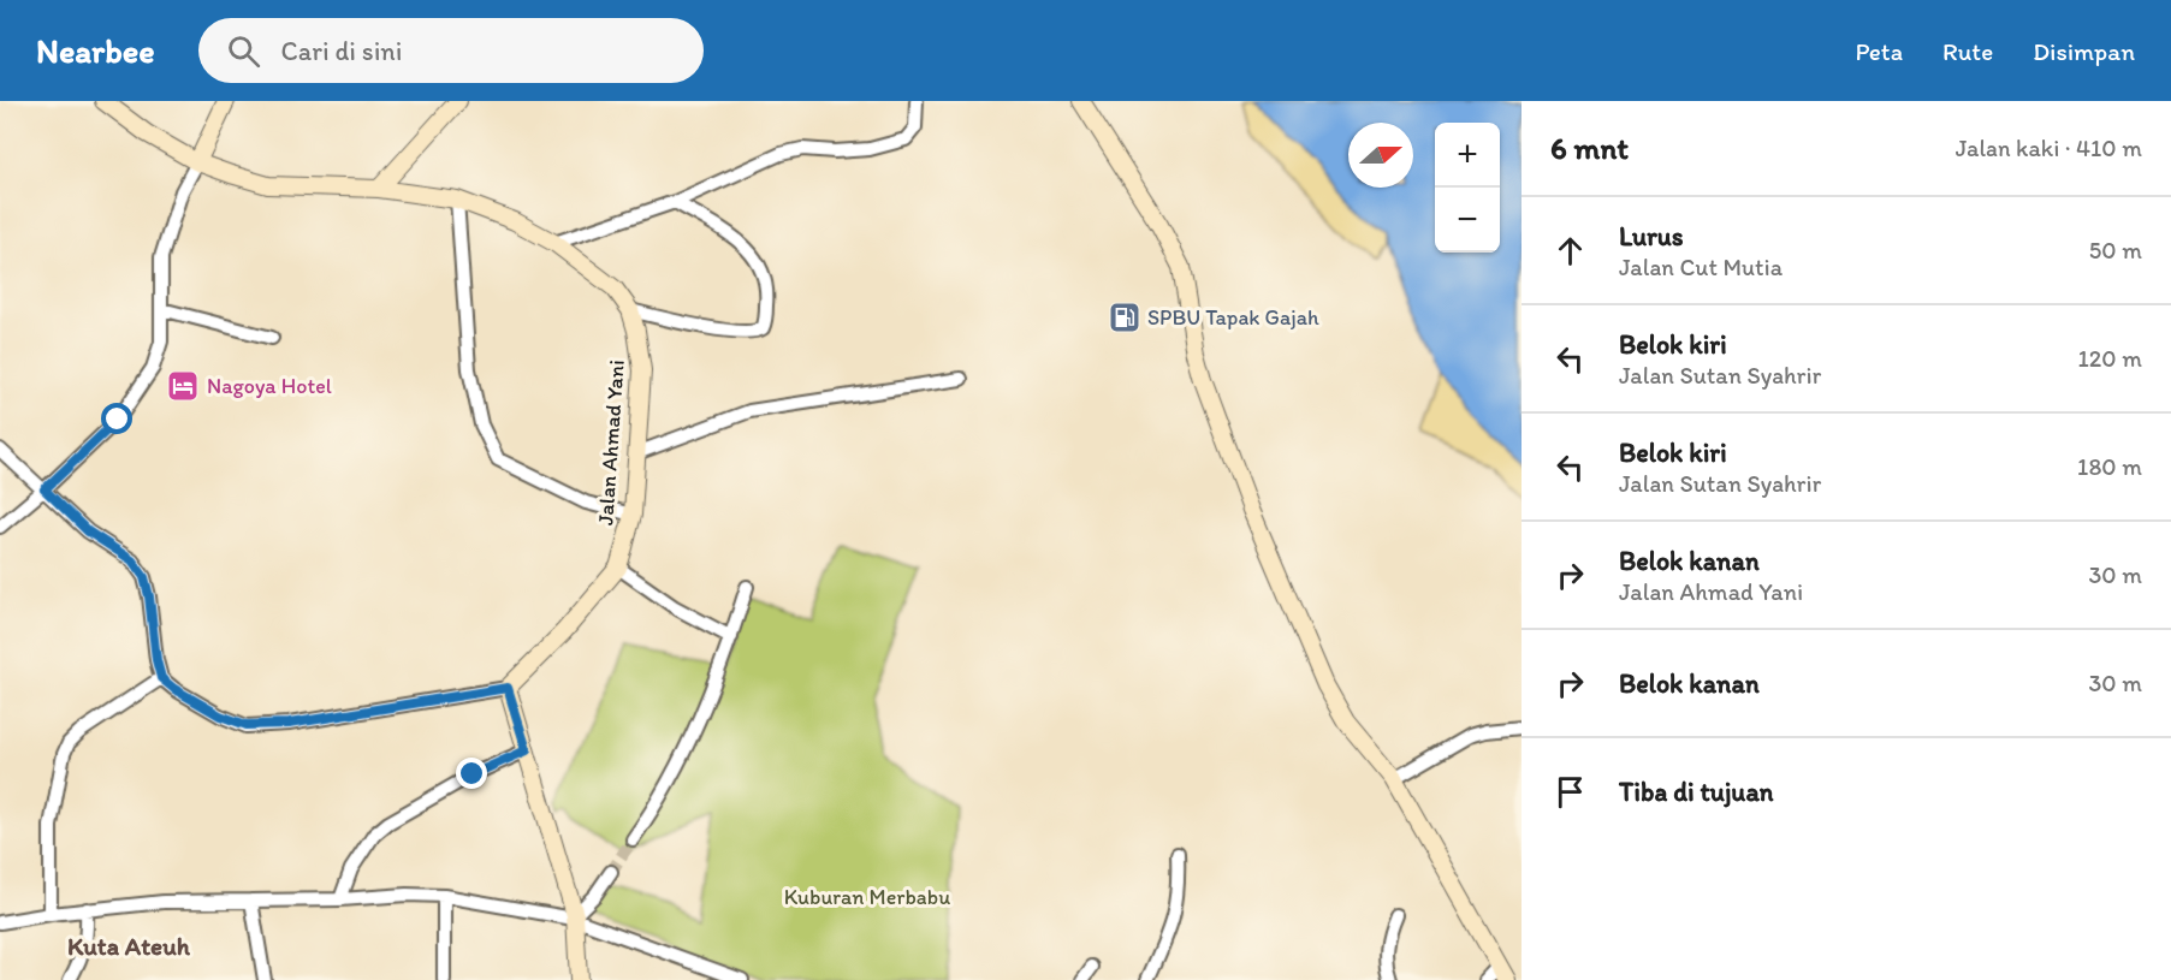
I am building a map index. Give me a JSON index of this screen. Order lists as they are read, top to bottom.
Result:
{
  "streets": {
    "street": ["Jalan Ahmad Yani"]
  },
  "districts": ["Kuta Ateuh"],
  "parks": ["Kuburan Merbabu"],
  "places": {
    "fuel station": ["SPBU Tapak Gajah"],
    "hotel": ["Nagoya Hotel"]
  },
  "north": "right",
  "page": {
    "header": "Nearbee",
    "search": "Cari di sini",
    "nav": ["Peta", "Rute", "Disimpan"],
    "heading": ["6 mnt", "Jalan kaki · 410 m"],
    "map_buttons": ["+", "−"],
    "list": [
      ["Lurus", "Jalan Cut Mutia", "50 m"],
      ["Belok kiri", "Jalan Sutan Syahrir", "120 m"],
      ["Belok kiri", "Jalan Sutan Syahrir", "180 m"],
      ["Belok kanan", "Jalan Ahmad Yani", "30 m"],
      ["Belok kanan", "30 m"],
      "Tiba di tujuan"
    ]
  }
}
